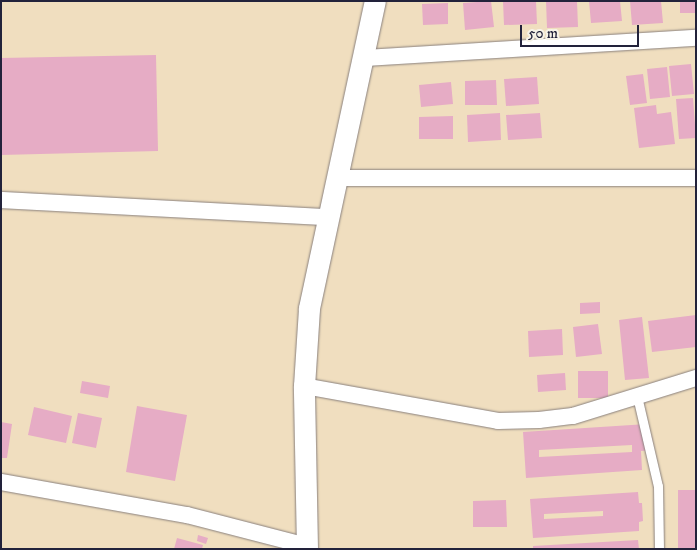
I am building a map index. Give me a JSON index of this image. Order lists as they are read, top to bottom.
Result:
{
  "scale_bar": "50 m"
}
